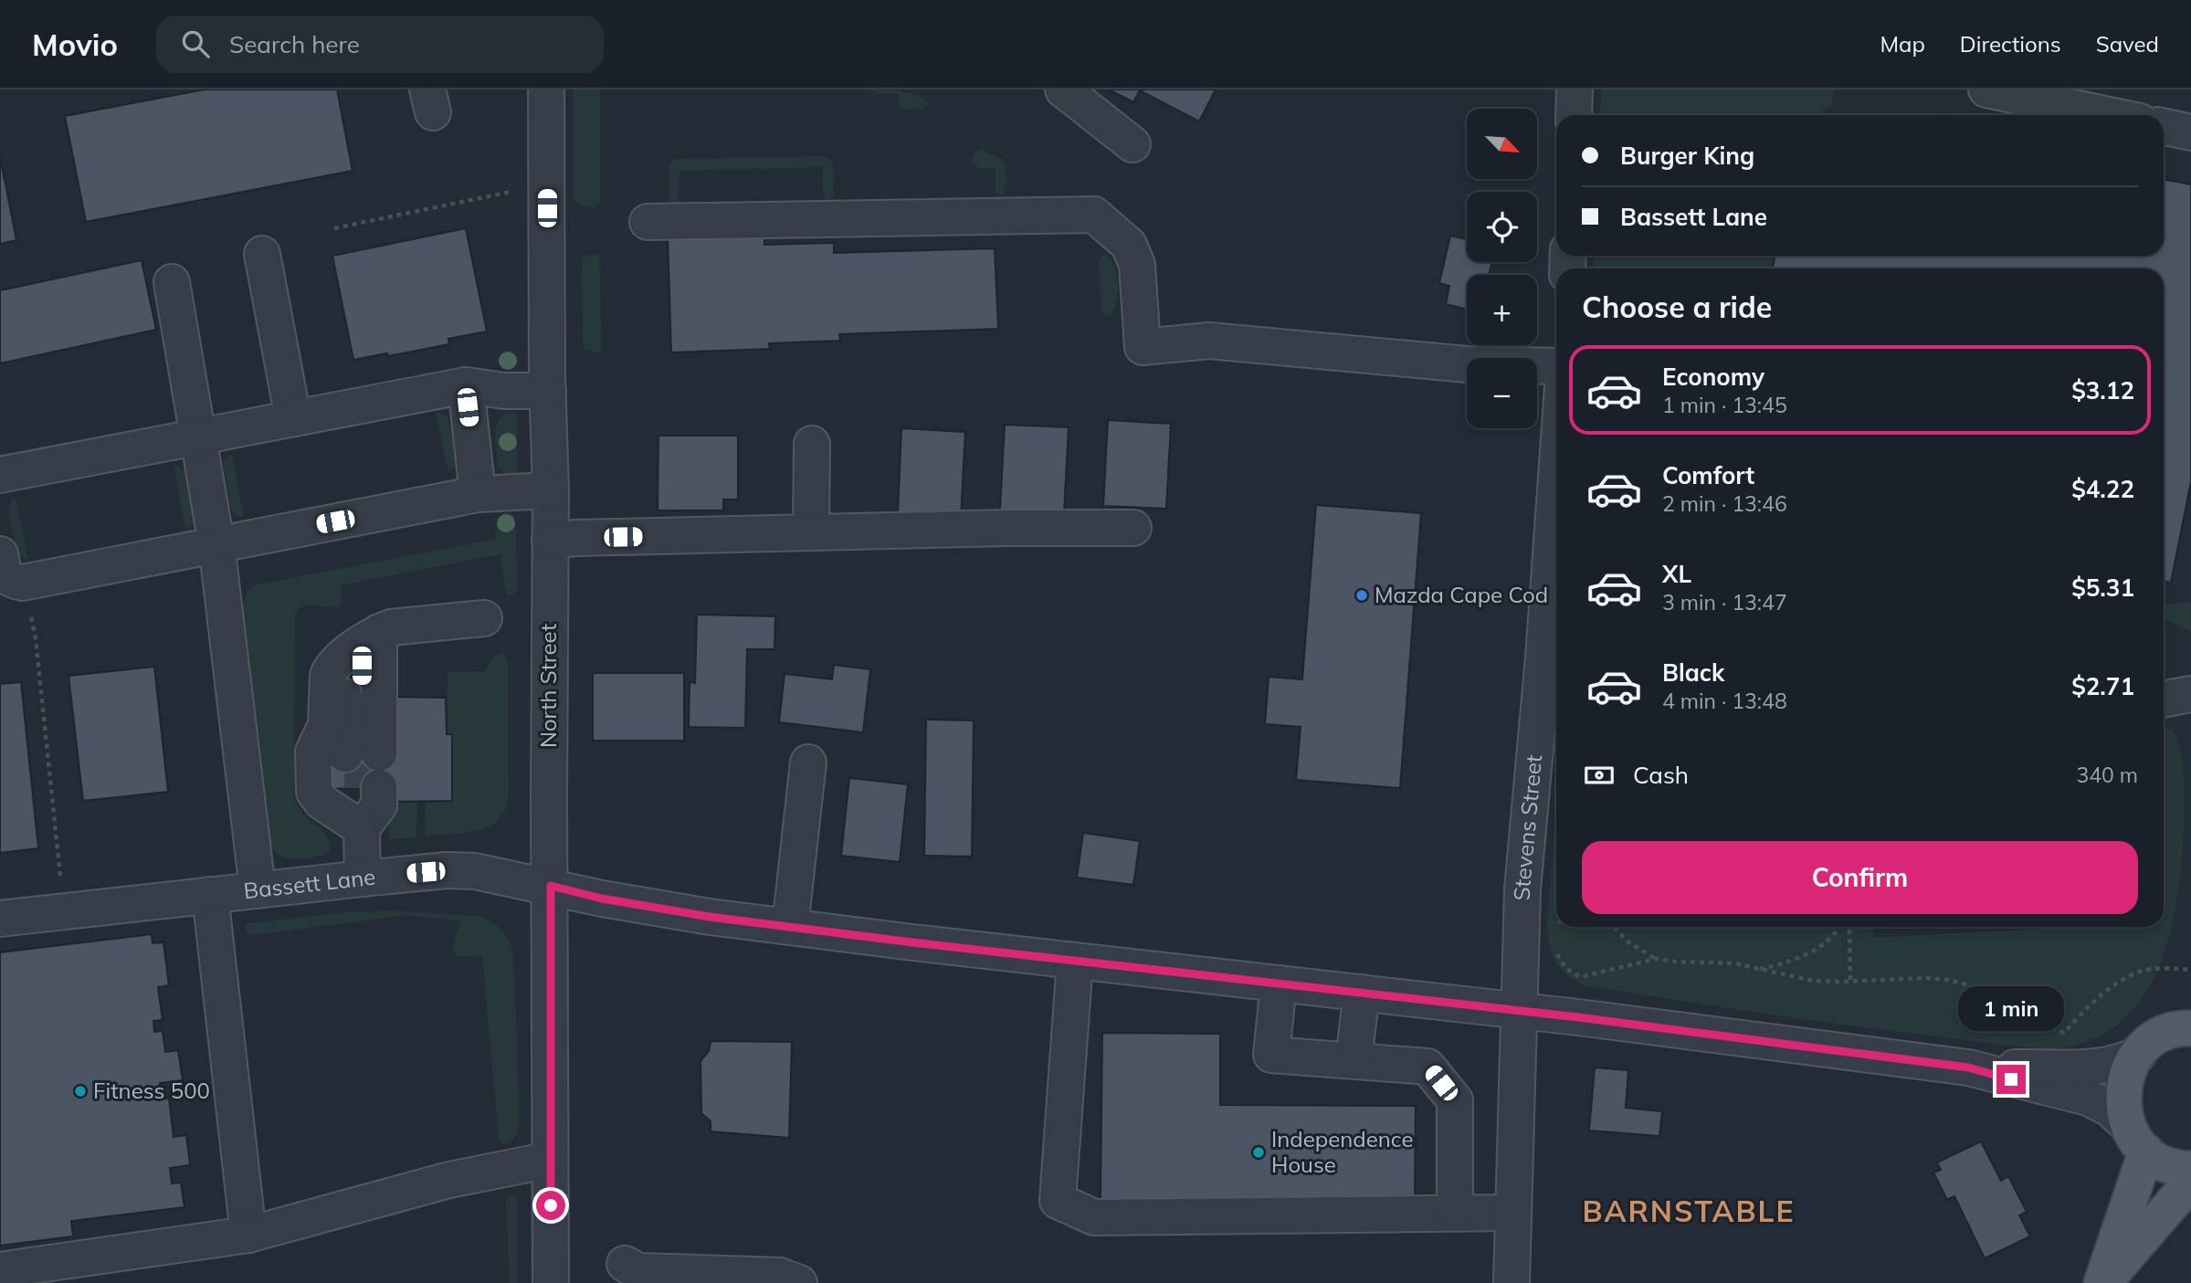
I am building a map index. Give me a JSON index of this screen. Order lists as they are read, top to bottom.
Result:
{
  "streets": {
    "street": ["North Street", "Stevens Street", "Bassett Lane"]
  },
  "crossings": [
    ["North Street", "Bassett Lane"],
    ["Stevens Street", "Bassett Lane"]
  ],
  "districts": ["BARNSTABLE"],
  "places": ["Mazda Cape Cod", "Fitness 500", "Independence House"],
  "north": "bottom right",
  "page": {
    "header": "Movio",
    "search": "Search here",
    "nav": ["Map", "Directions", "Saved"],
    "map_buttons": ["+", "−"],
    "banner": ["Burger King", "Bassett Lane"],
    "heading": "Choose a ride",
    "list": [
      {
        "name": "Economy",
        "note": "1 min · 13:45",
        "value": "$3.12"
      },
      {
        "name": "Comfort",
        "note": "2 min · 13:46",
        "value": "$4.22"
      },
      {
        "name": "XL",
        "note": "3 min · 13:47",
        "value": "$5.31"
      },
      {
        "name": "Black",
        "note": "4 min · 13:48",
        "value": "$2.71"
      }
    ],
    "pay": ["Cash", "340 m"],
    "buttons": "Confirm",
    "bubble": "1 min"
  }
}
